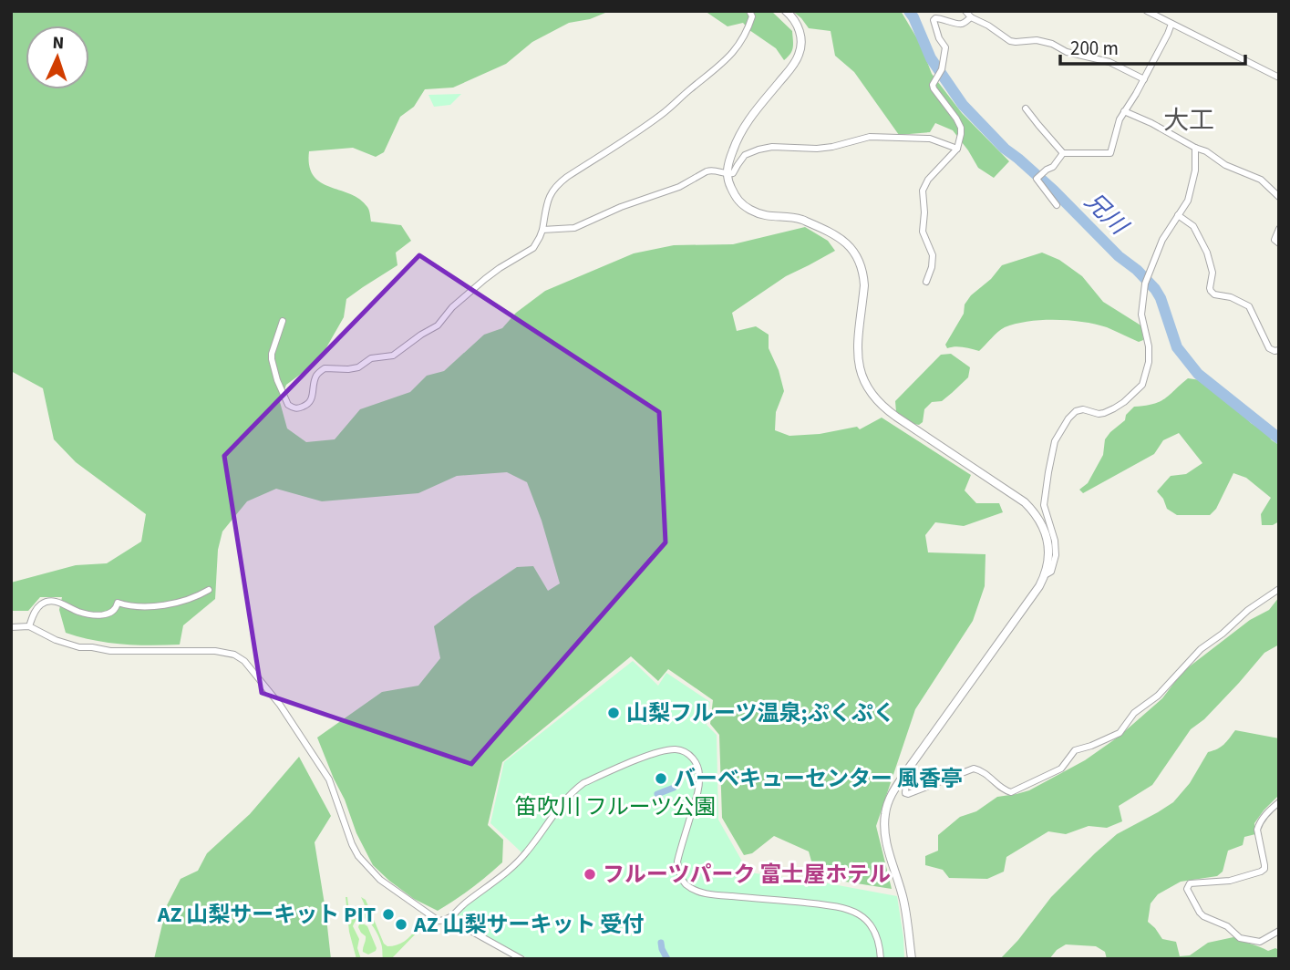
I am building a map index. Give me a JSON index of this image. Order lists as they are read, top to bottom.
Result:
{
  "districts": ["大工"],
  "water": ["兄川"],
  "parks": ["笛吹川 フルーツ公園"],
  "places": [
    "山梨フルーツ温泉;ぷくぷく",
    "バーベキューセンター 風香亭",
    "フルーツパーク 富士屋ホテル",
    "AZ 山梨サーキット PIT",
    "AZ 山梨サーキット 受付"
  ],
  "scale_bar": "200 m",
  "north": "top"
}
